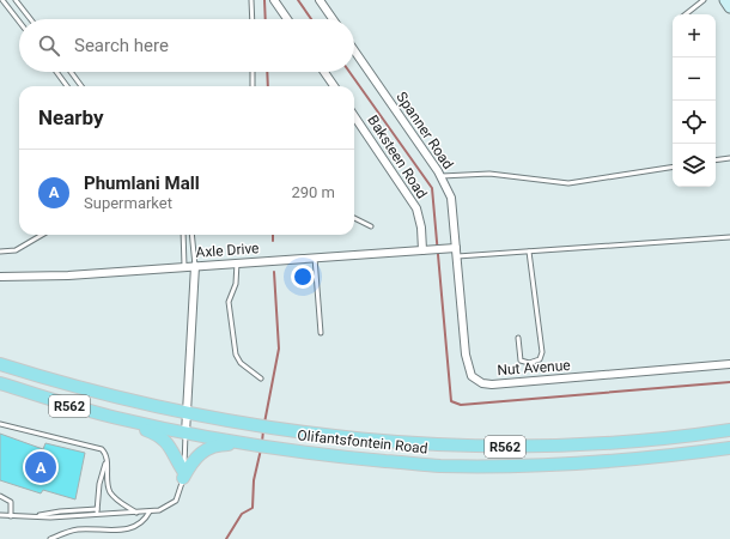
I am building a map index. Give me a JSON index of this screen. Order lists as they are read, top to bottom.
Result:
{
  "streets": {
    "main road": ["R562", "Olifantsfontein Road"],
    "street": [
      "Spanner Road",
      "Baksteen Road",
      "Axle Drive",
      "Nut Avenue"
    ]
  },
  "crossings": [
    ["Spanner Road", "Axle Drive"],
    ["Spanner Road", "Nut Avenue"],
    ["Baksteen Road", "Axle Drive"],
    ["Axle Drive", "Nut Avenue"]
  ],
  "page": {
    "map_buttons": ["+", "−"],
    "search": "Search here",
    "heading": "Nearby",
    "list": [
      {
        "mark": "A",
        "name": "Phumlani Mall",
        "note": "Supermarket",
        "value": "290 m"
      }
    ],
    "pins": "A"
  }
}
